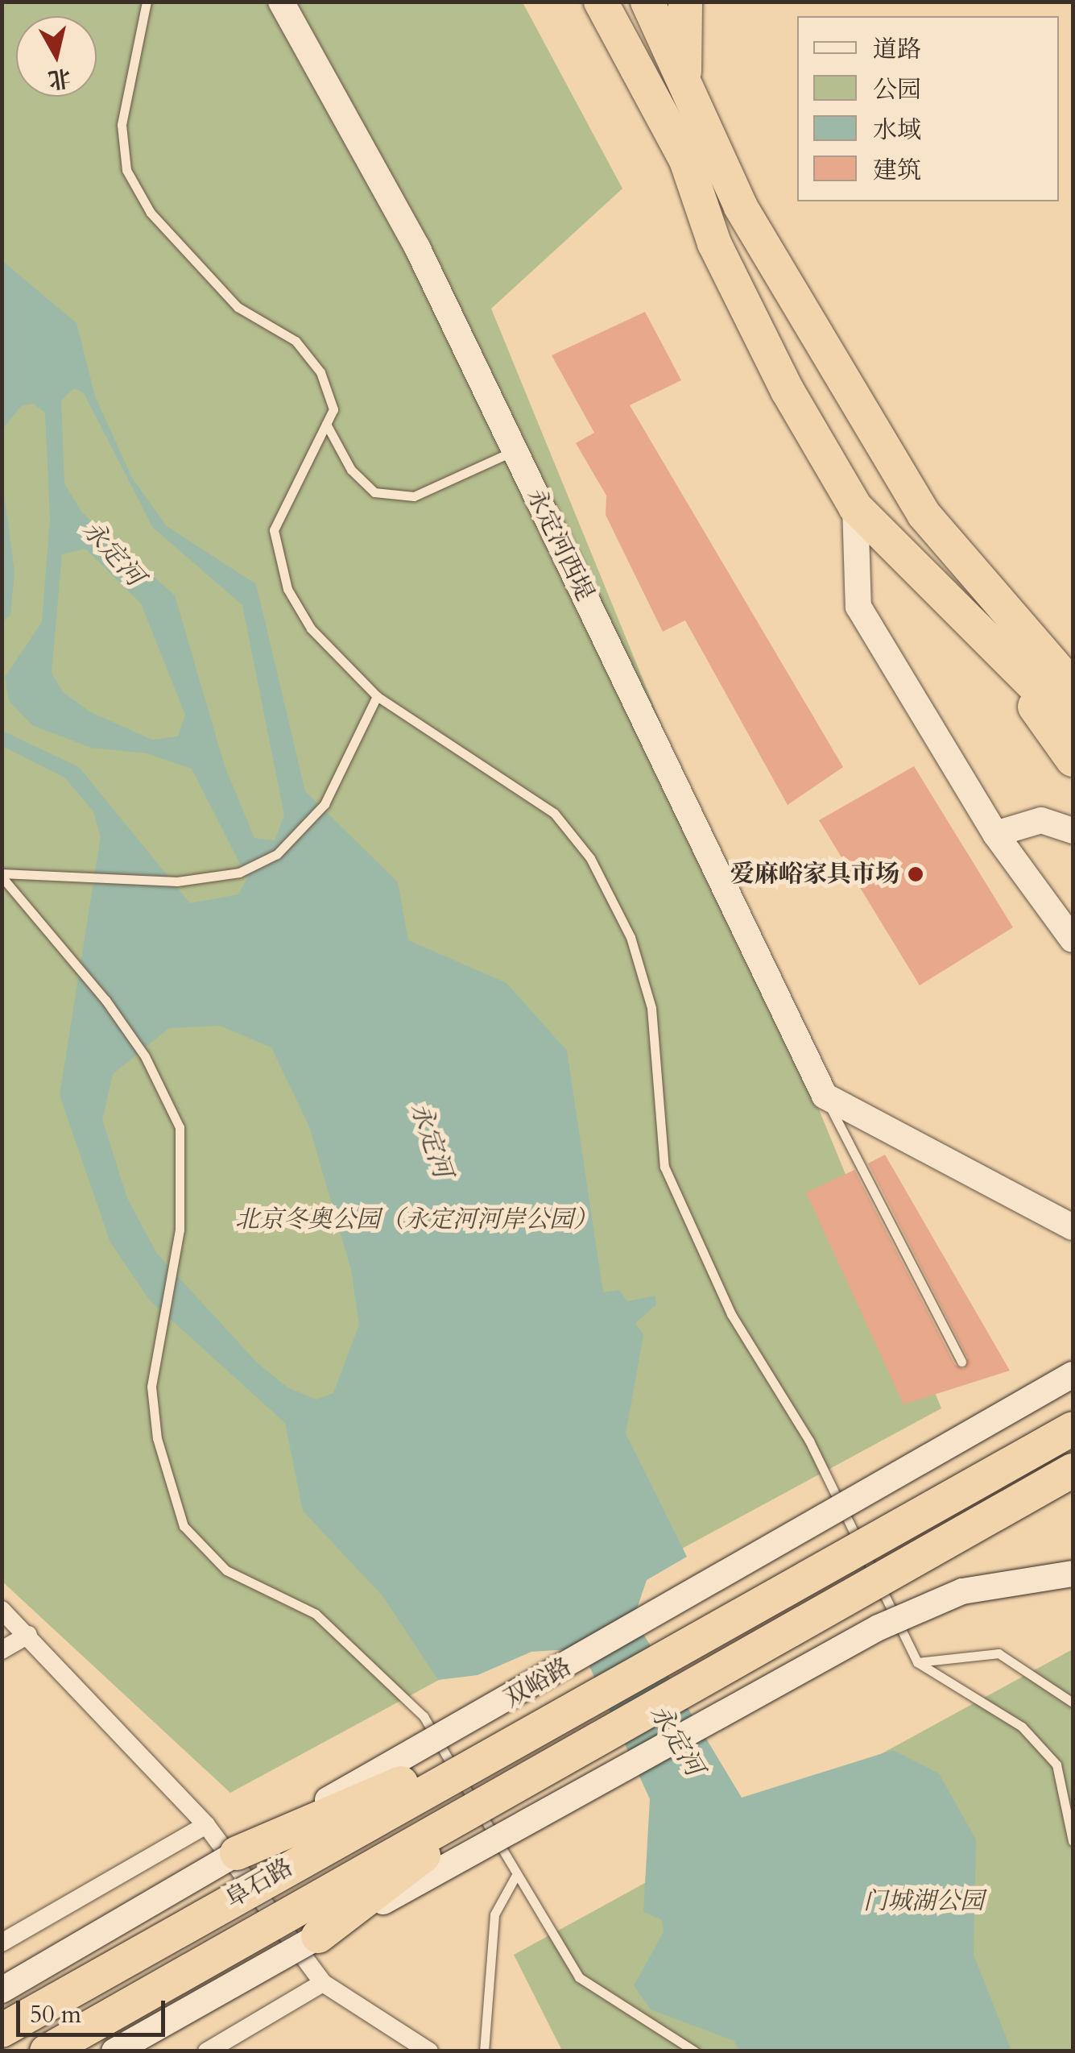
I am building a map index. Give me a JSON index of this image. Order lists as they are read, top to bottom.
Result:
{
  "streets": {
    "highway": ["双峪路", "阜石路"],
    "street": ["永定河西堤"]
  },
  "crossings": [
    ["双峪路", "阜石路"]
  ],
  "water": ["永定河"],
  "parks": ["北京冬奥公园（永定河河岸公园）", "门城湖公园"],
  "places": ["爱麻峪家具市场"],
  "legend": [
    "道路",
    "公园",
    "水域",
    "建筑"
  ],
  "scale_bar": "50 m",
  "north": "bottom"
}
